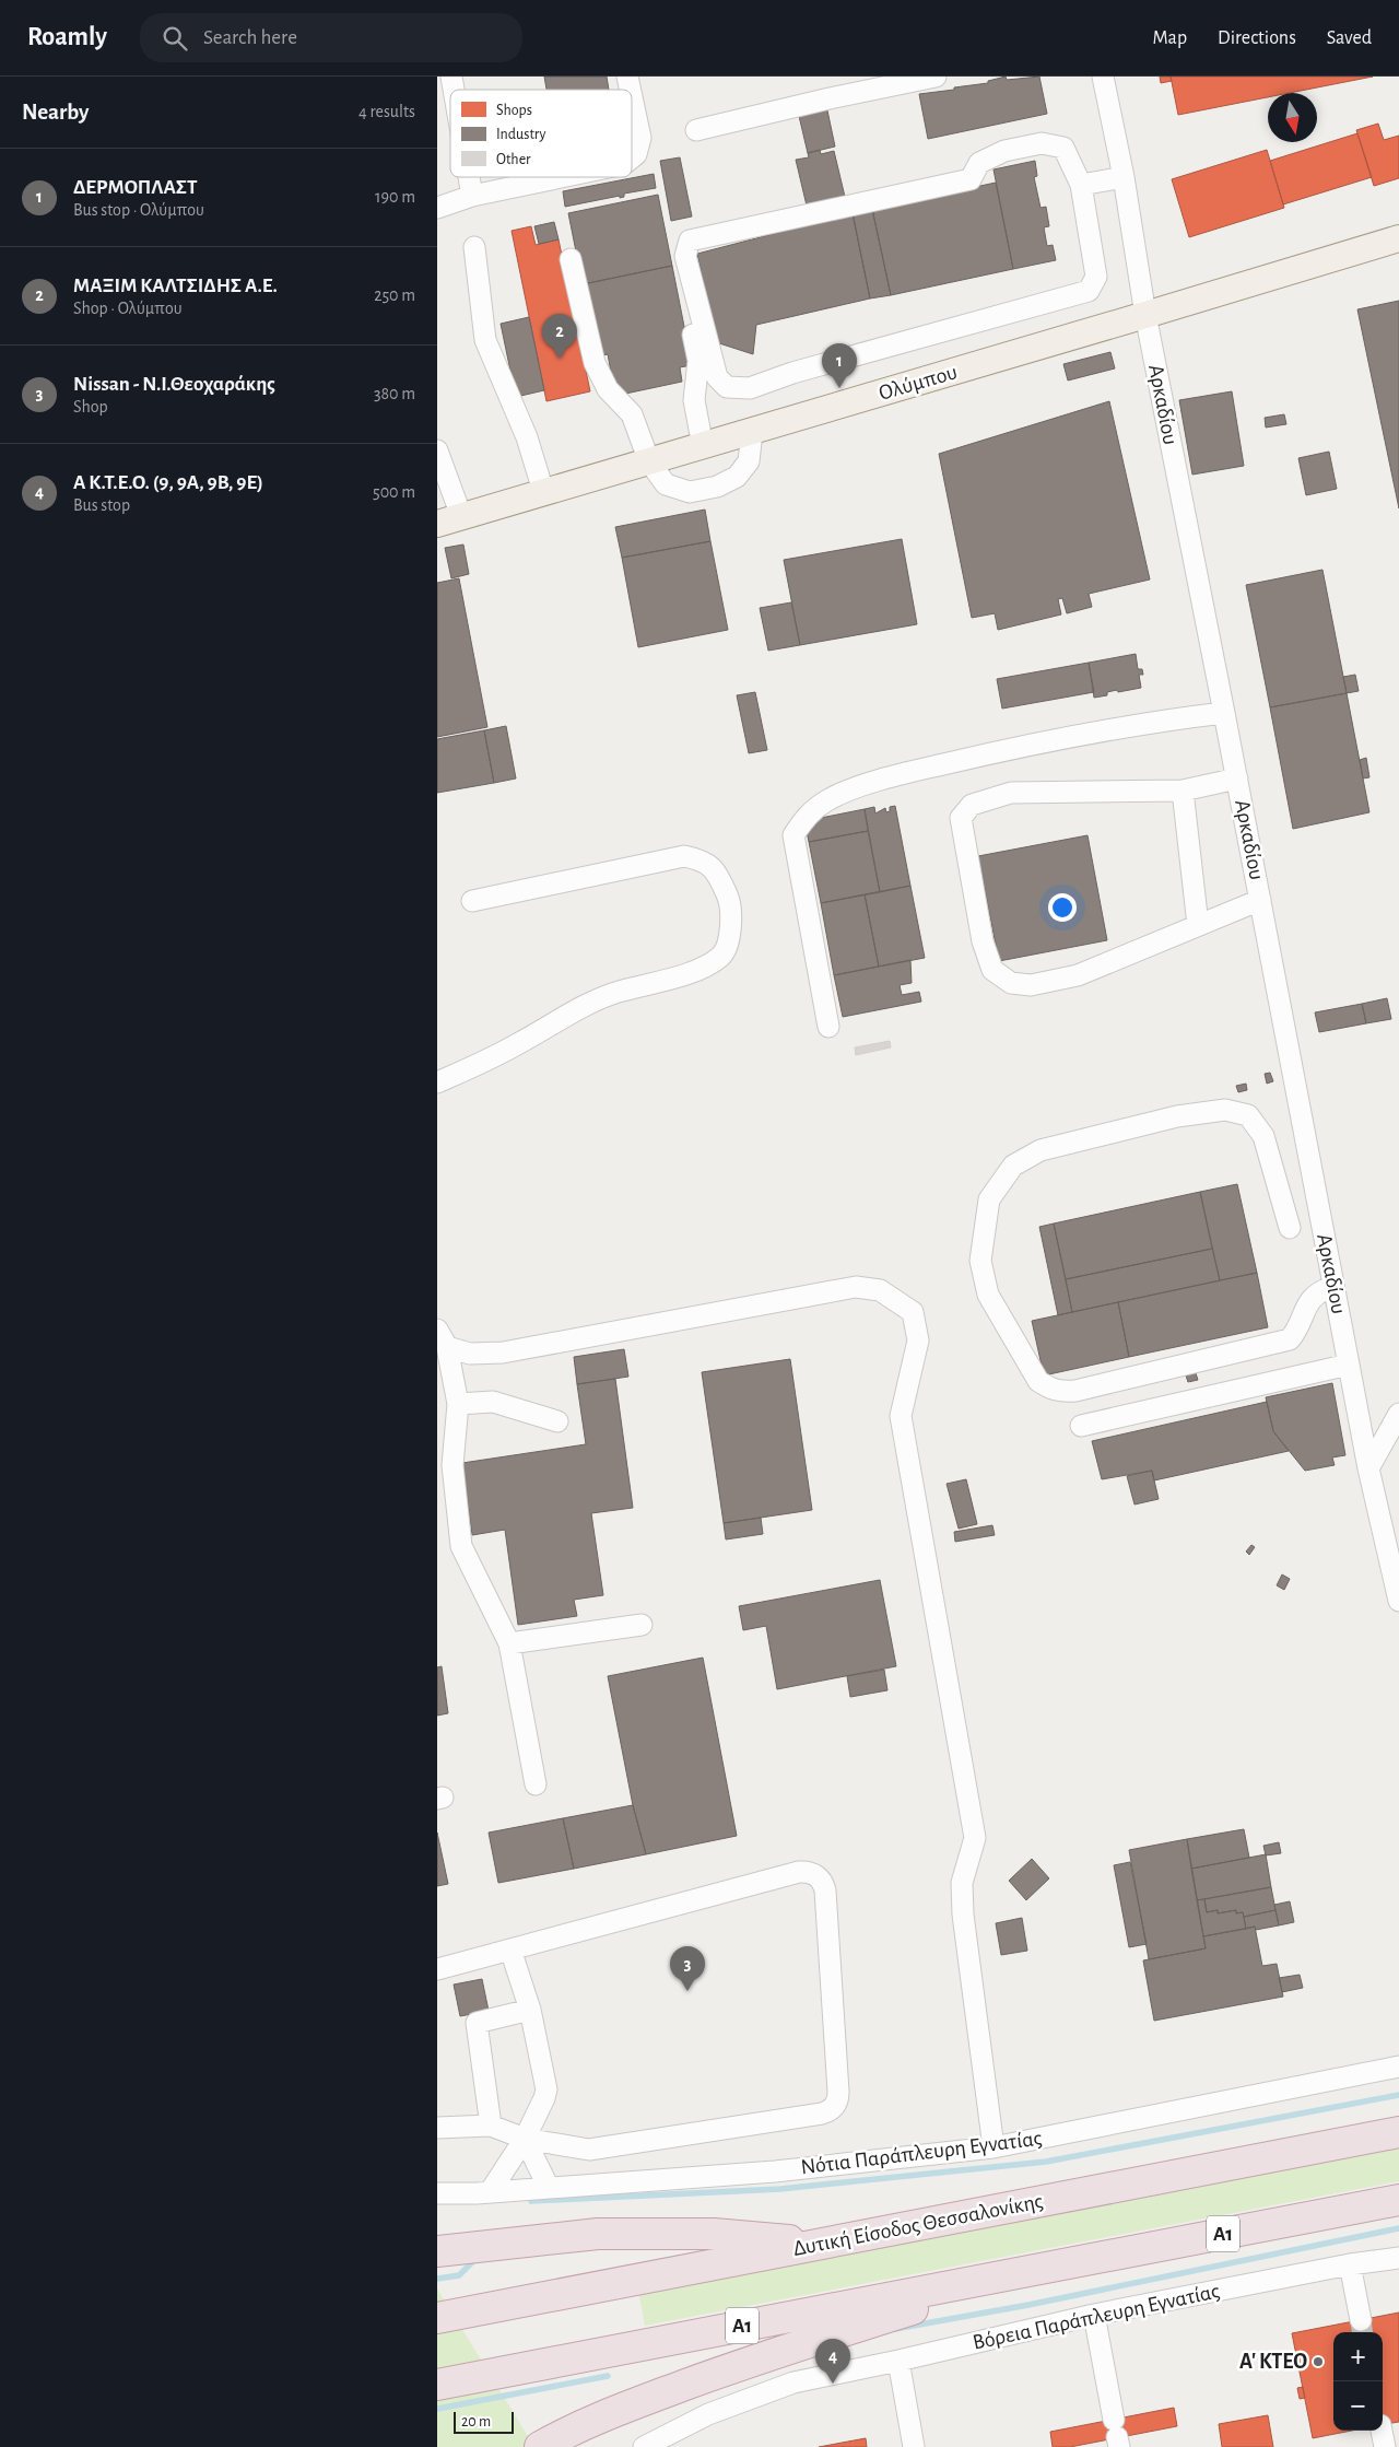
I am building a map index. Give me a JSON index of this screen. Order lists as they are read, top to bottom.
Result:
{
  "streets": {
    "highway": ["Δυτική Είσοδος Θεσσαλονίκης", "Α1"],
    "main road": ["Ολύμπου"],
    "street": ["Αρκαδίου", "Νότια Παράπλευρη Εγνατίας", "Βόρεια Παράπλευρη Εγνατίας"]
  },
  "crossings": [
    ["Ολύμπου", "Αρκαδίου"]
  ],
  "places": ["Α' ΚΤΕΟ"],
  "legend": ["Shops", "Industry", "Other"],
  "scale_bar": "20 m",
  "north": "bottom",
  "page": {
    "header": "Roamly",
    "search": "Search here",
    "nav": ["Map", "Directions", "Saved"],
    "heading": ["Nearby", "4 results"],
    "list": [
      {
        "mark": "1",
        "name": "ΔΕΡΜΟΠΛΑΣΤ",
        "note": "Bus stop · Ολύμπου",
        "value": "190 m"
      },
      {
        "mark": "2",
        "name": "ΜΑΞΙΜ ΚΑΛΤΣΙΔΗΣ Α.Ε.",
        "note": "Shop · Ολύμπου",
        "value": "250 m"
      },
      {
        "mark": "3",
        "name": "Nissan - Ν.Ι.Θεοχαράκης",
        "note": "Shop",
        "value": "380 m"
      },
      {
        "mark": "4",
        "name": "Α Κ.Τ.Ε.Ο. (9, 9Α, 9Β, 9Ε)",
        "note": "Bus stop",
        "value": "500 m"
      }
    ],
    "pins": [
      "2",
      "1",
      "3",
      "4"
    ],
    "map_buttons": ["+", "−"],
    "scale": "20 m"
  }
}
